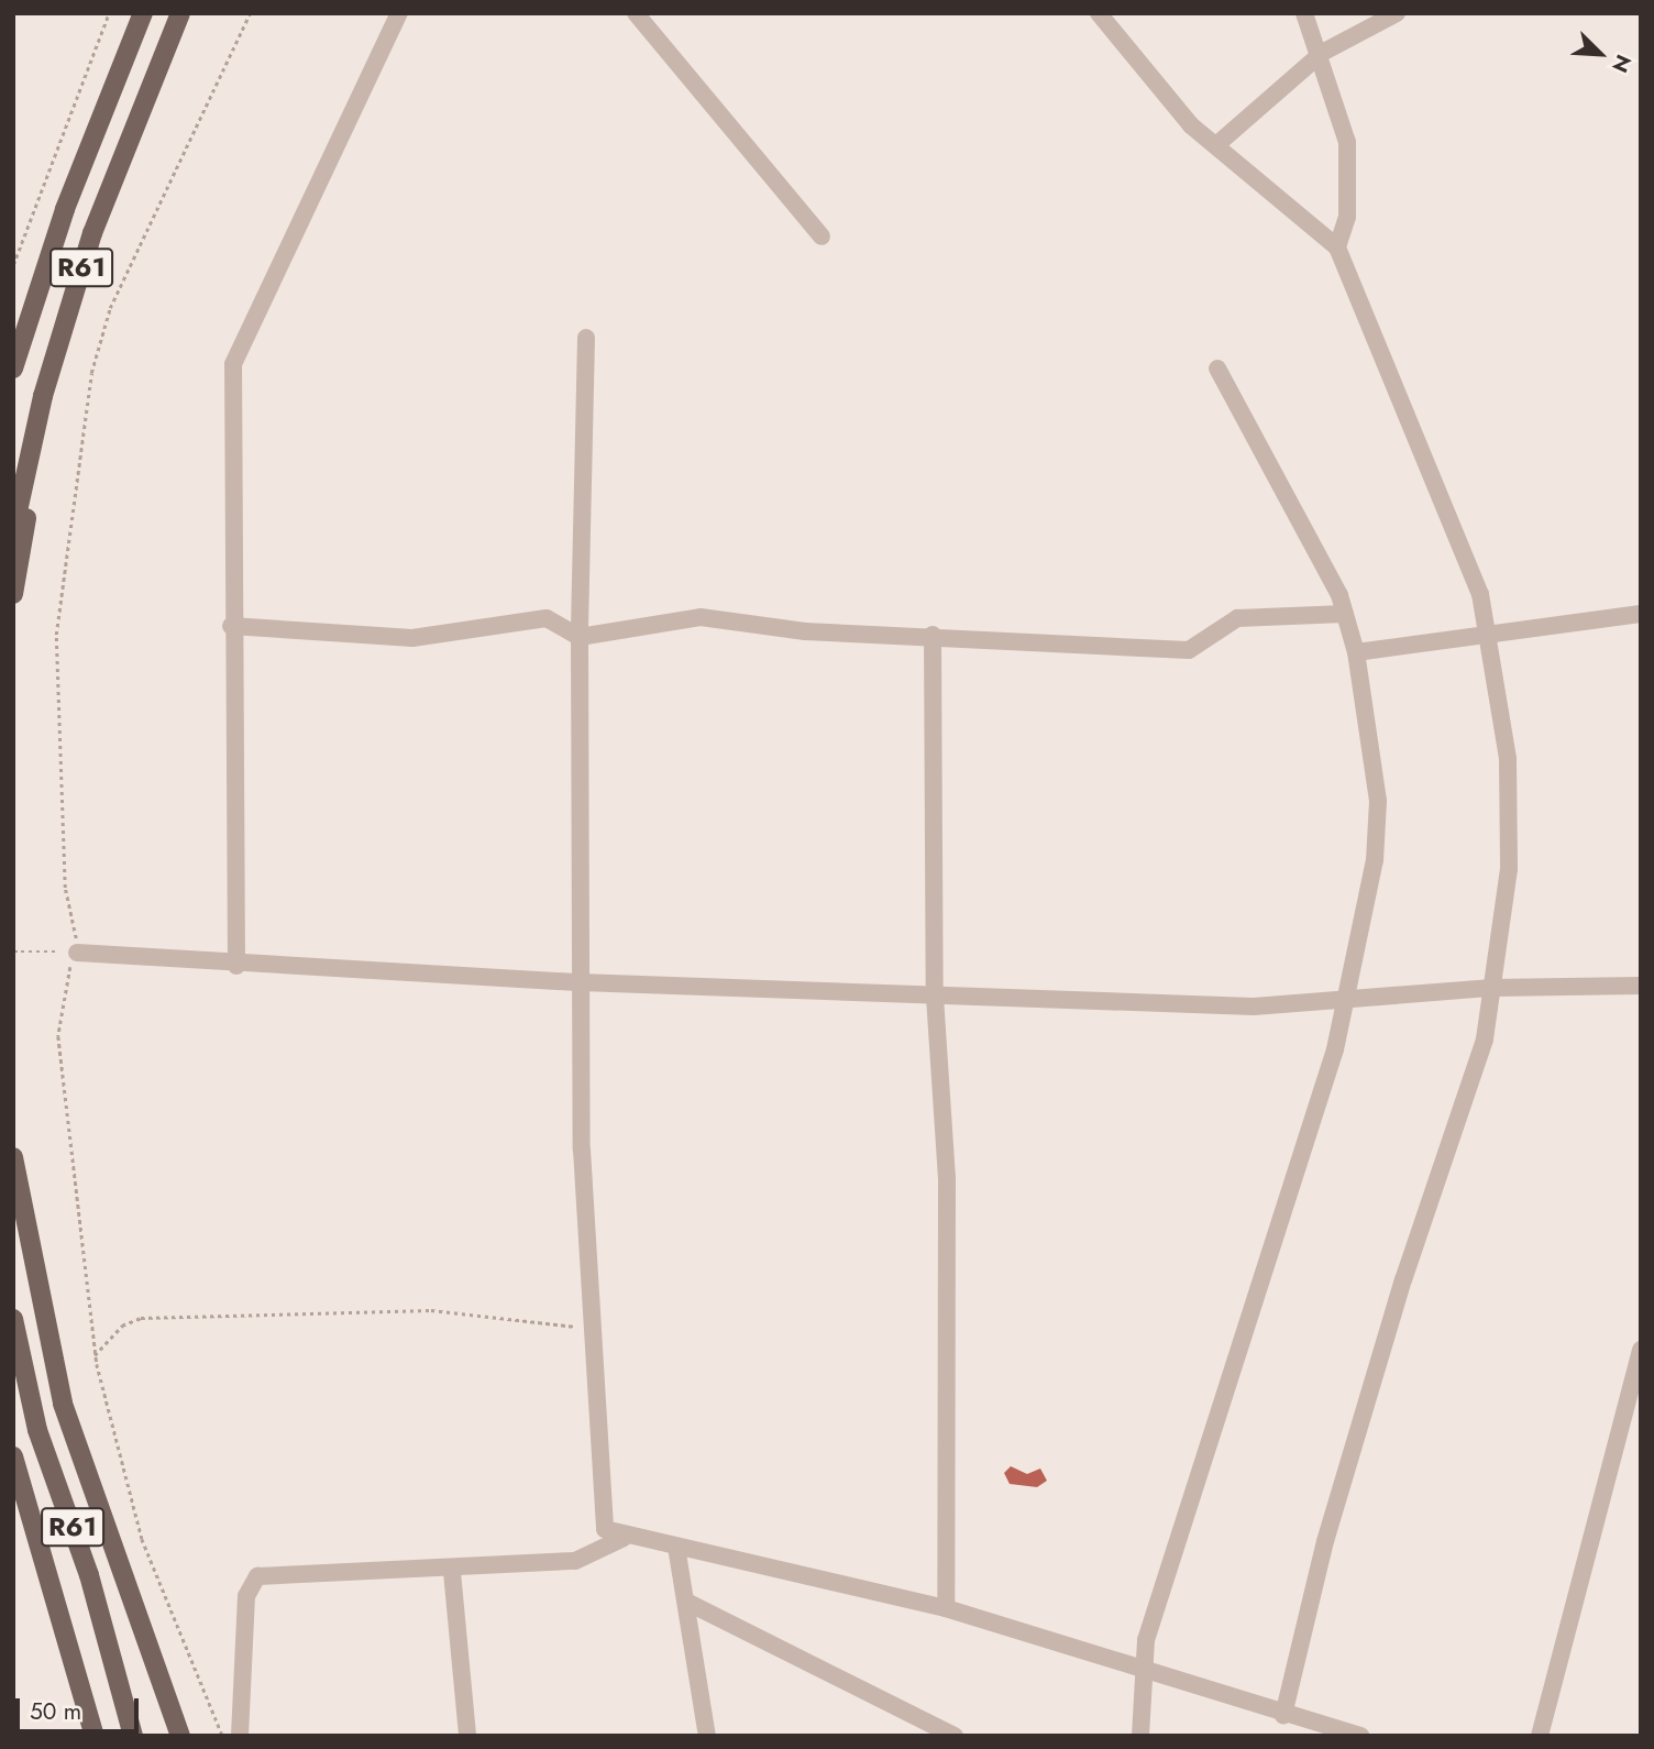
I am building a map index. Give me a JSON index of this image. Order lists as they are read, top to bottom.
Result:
{
  "streets": {
    "main road": ["R61"]
  },
  "scale_bar": "50 m",
  "north": "bottom right"
}
